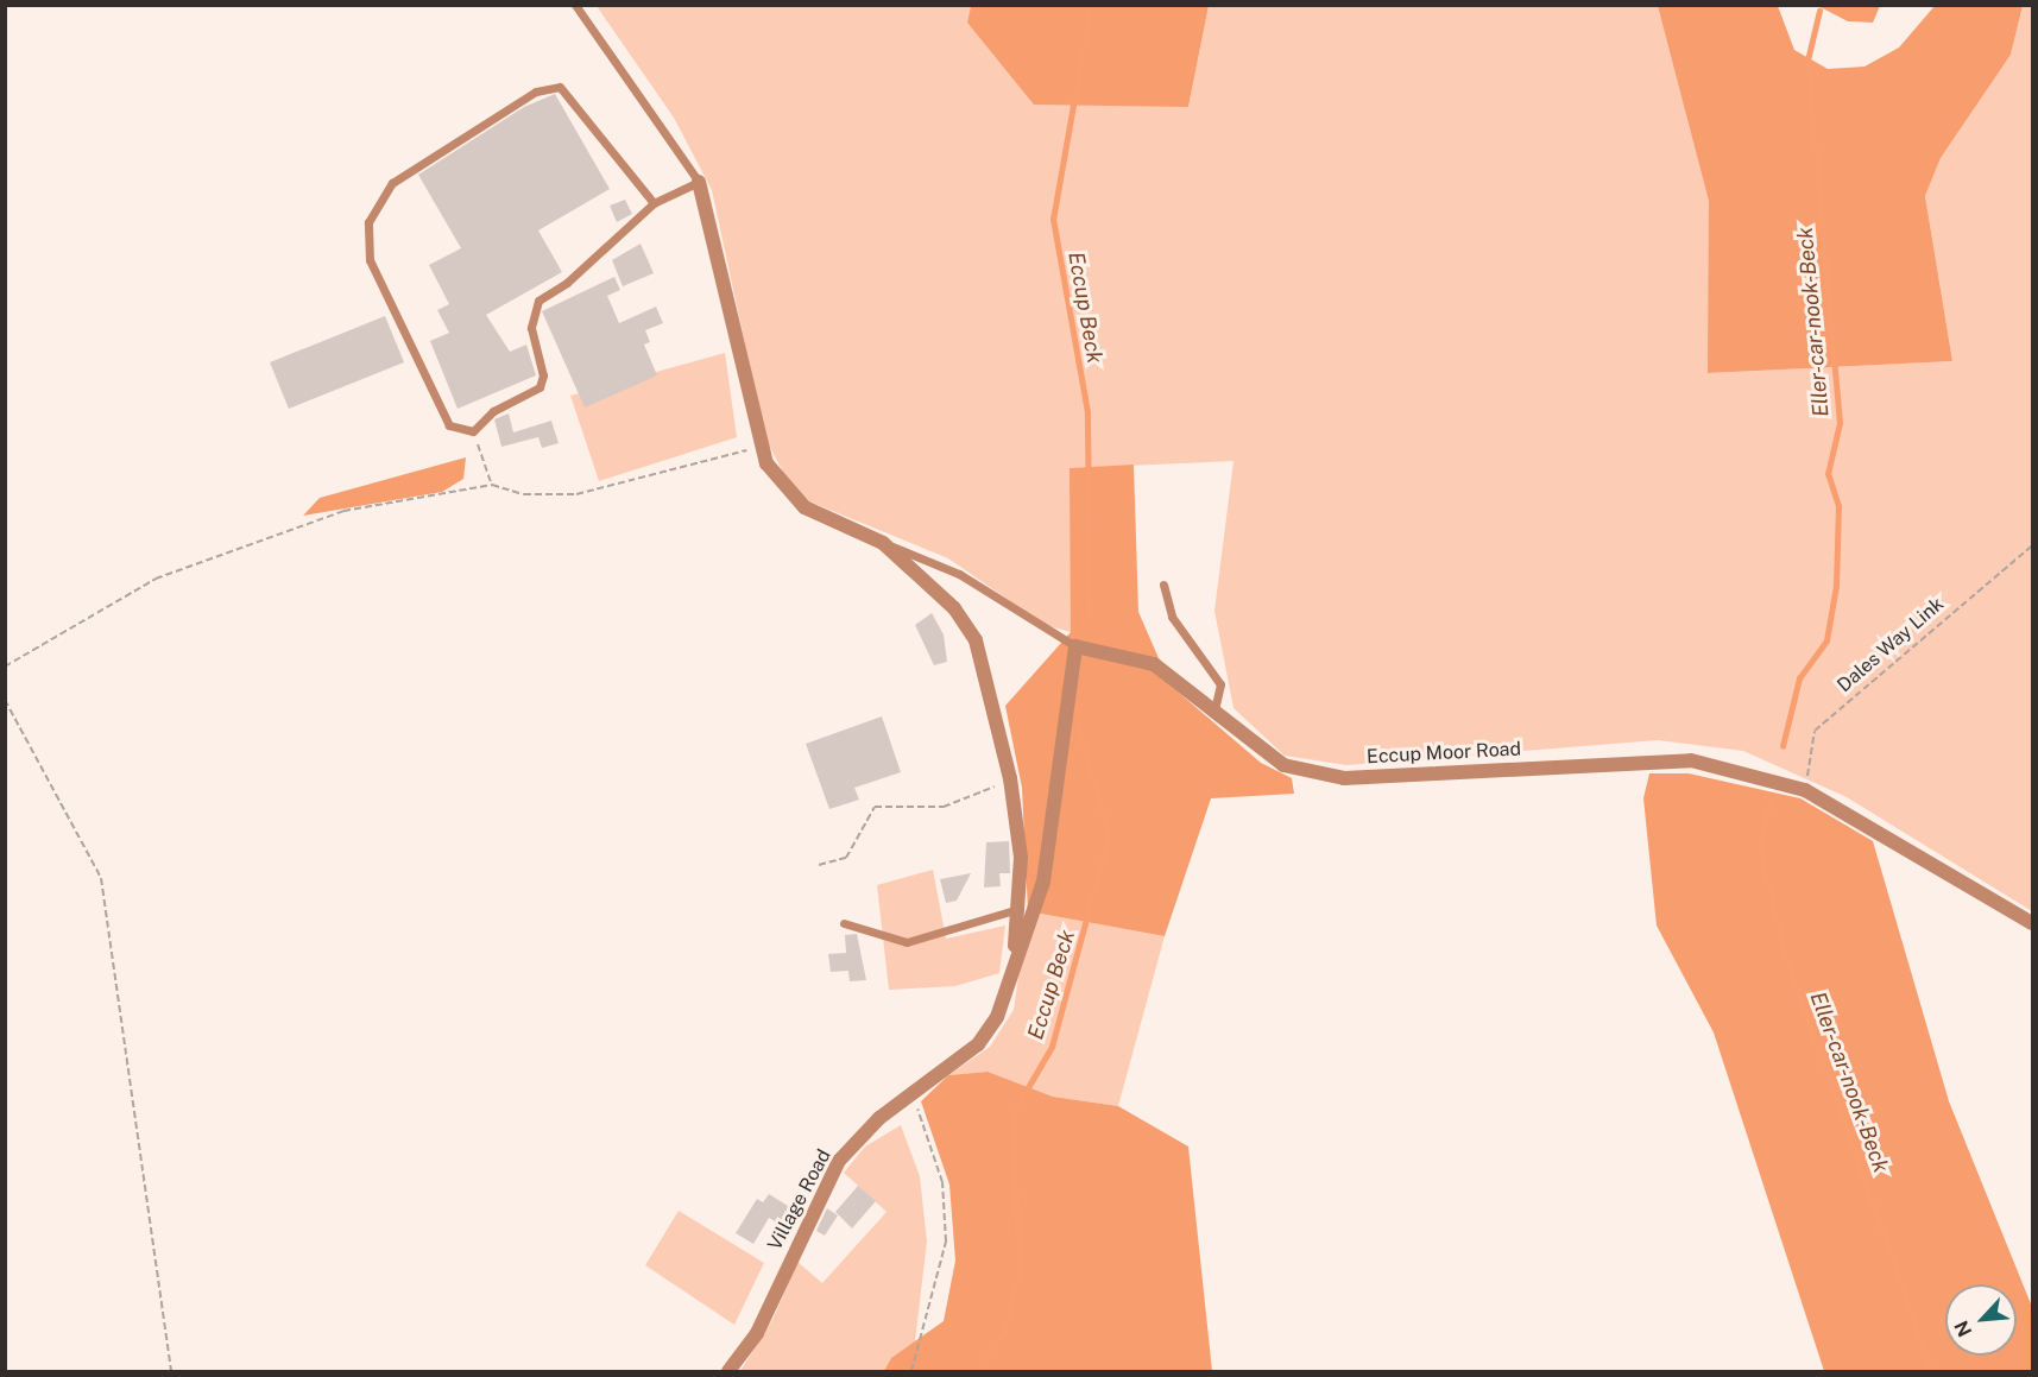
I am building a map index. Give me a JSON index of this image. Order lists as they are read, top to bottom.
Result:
{
  "streets": {
    "street": ["Eccup Moor Road", "Village Road"],
    "path": ["Dales Way Link"]
  },
  "crossings": [
    ["Dales Way Link", "Eccup Moor Road"]
  ],
  "water": ["Eccup Beck", "Eller-car-nook-Beck"],
  "north": "bottom left"
}
